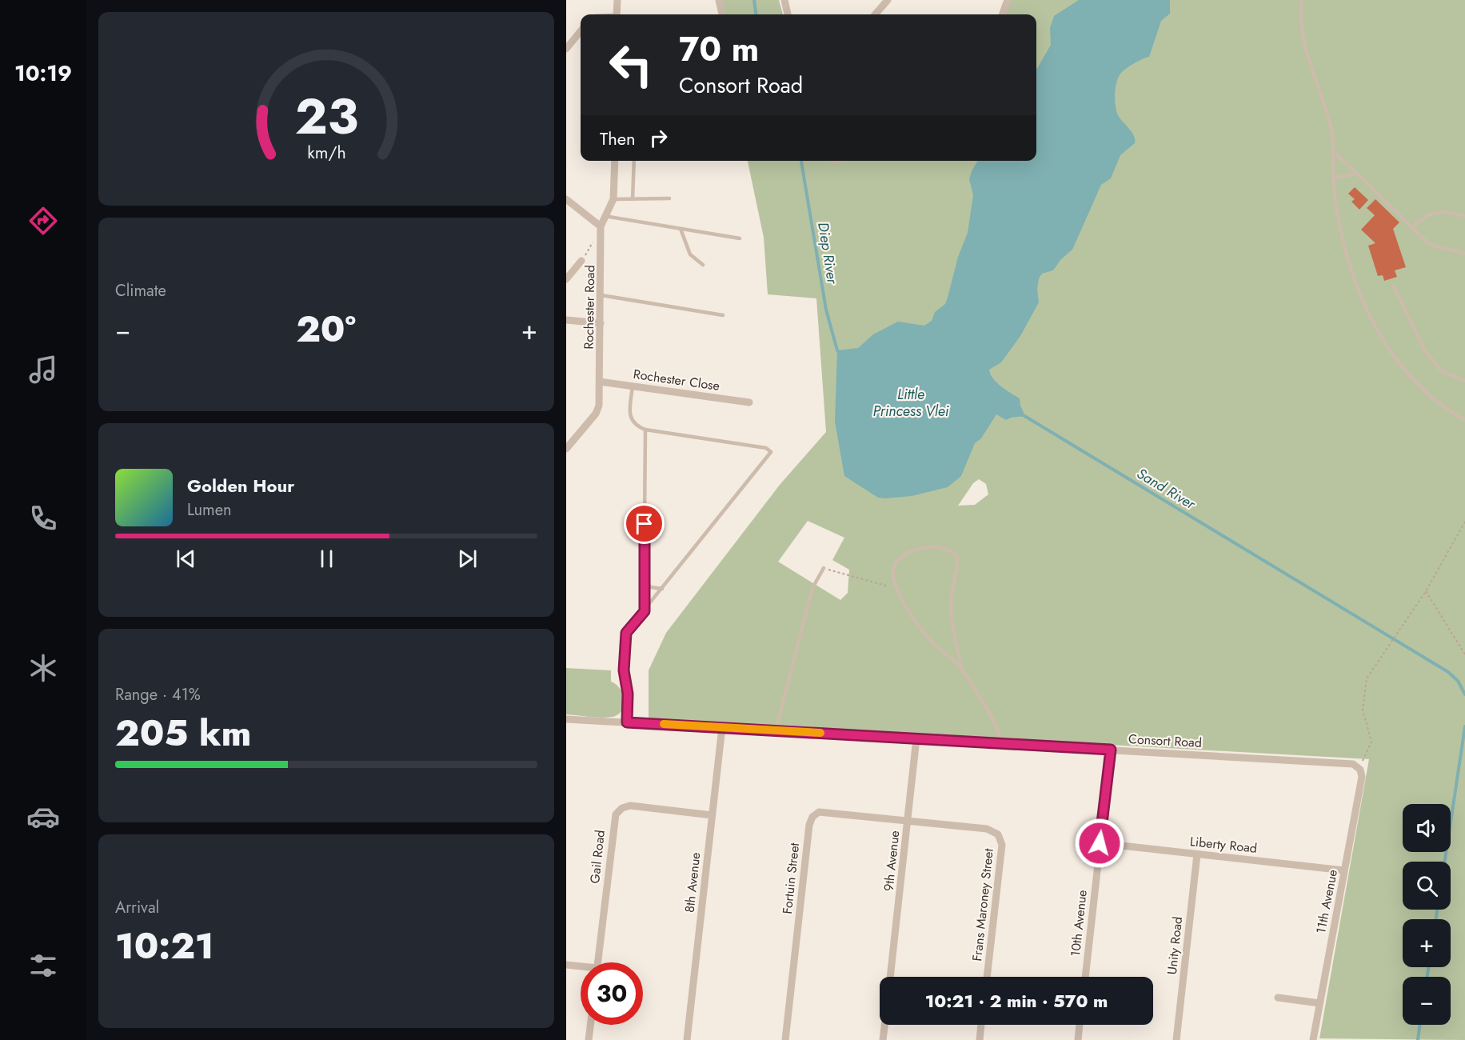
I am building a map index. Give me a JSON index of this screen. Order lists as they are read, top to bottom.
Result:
{
  "streets": {
    "street": [
      "Rochester Road",
      "Rochester Close",
      "Consort Road",
      "Liberty Road",
      "Gail Road",
      "9th Avenue",
      "Fortuin Street",
      "8th Avenue",
      "11th Avenue",
      "Frans Maroney Street",
      "10th Avenue",
      "Unity Road"
    ]
  },
  "crossings": [
    ["Rochester Road", "Rochester Close"],
    ["Consort Road", "9th Avenue"],
    ["Consort Road", "8th Avenue"],
    ["Consort Road", "11th Avenue"],
    ["Consort Road", "10th Avenue"],
    ["Liberty Road", "11th Avenue"],
    ["Liberty Road", "10th Avenue"],
    ["Liberty Road", "Unity Road"],
    ["Gail Road", "8th Avenue"],
    ["9th Avenue", "Fortuin Street"],
    ["9th Avenue", "Frans Maroney Street"],
    ["Fortuin Street", "Frans Maroney Street"]
  ],
  "water": ["Diep River", "Little Princess Vlei", "Sand River"],
  "page": {
    "tabs": "10:19",
    "turn": ["70 m", "Consort Road"],
    "then": "Then",
    "tile": [
      "Climate",
      ["Range · 41%", "205 km"],
      ["Arrival", "10:21"]
    ],
    "heat": ["−", "20°", "+"],
    "song": ["Golden Hour", "Lumen"],
    "map_buttons": ["+", "−"],
    "limit": "30",
    "trip": "10:21 · 2 min · 570 m",
    "gauge": ["23", "km/h"]
  }
}
